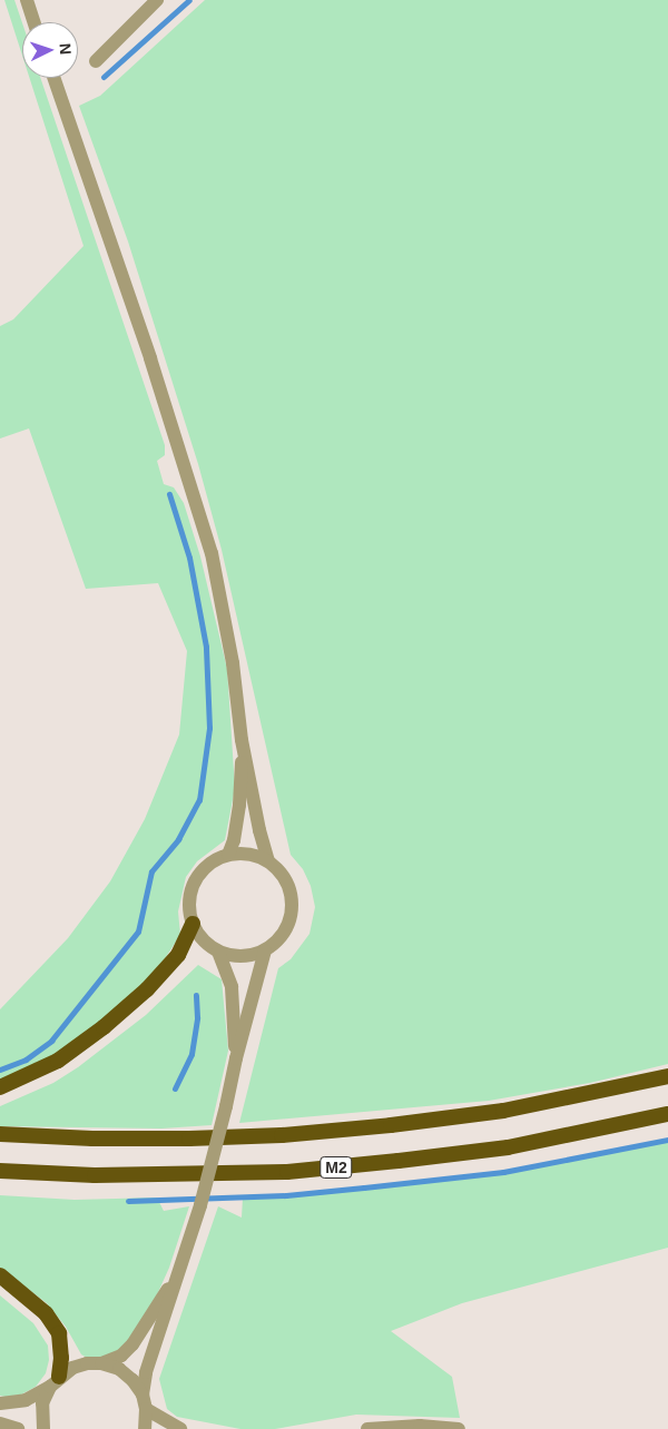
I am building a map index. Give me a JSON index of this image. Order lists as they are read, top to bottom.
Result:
{
  "streets": {
    "highway": ["M2"]
  },
  "north": "right"
}
